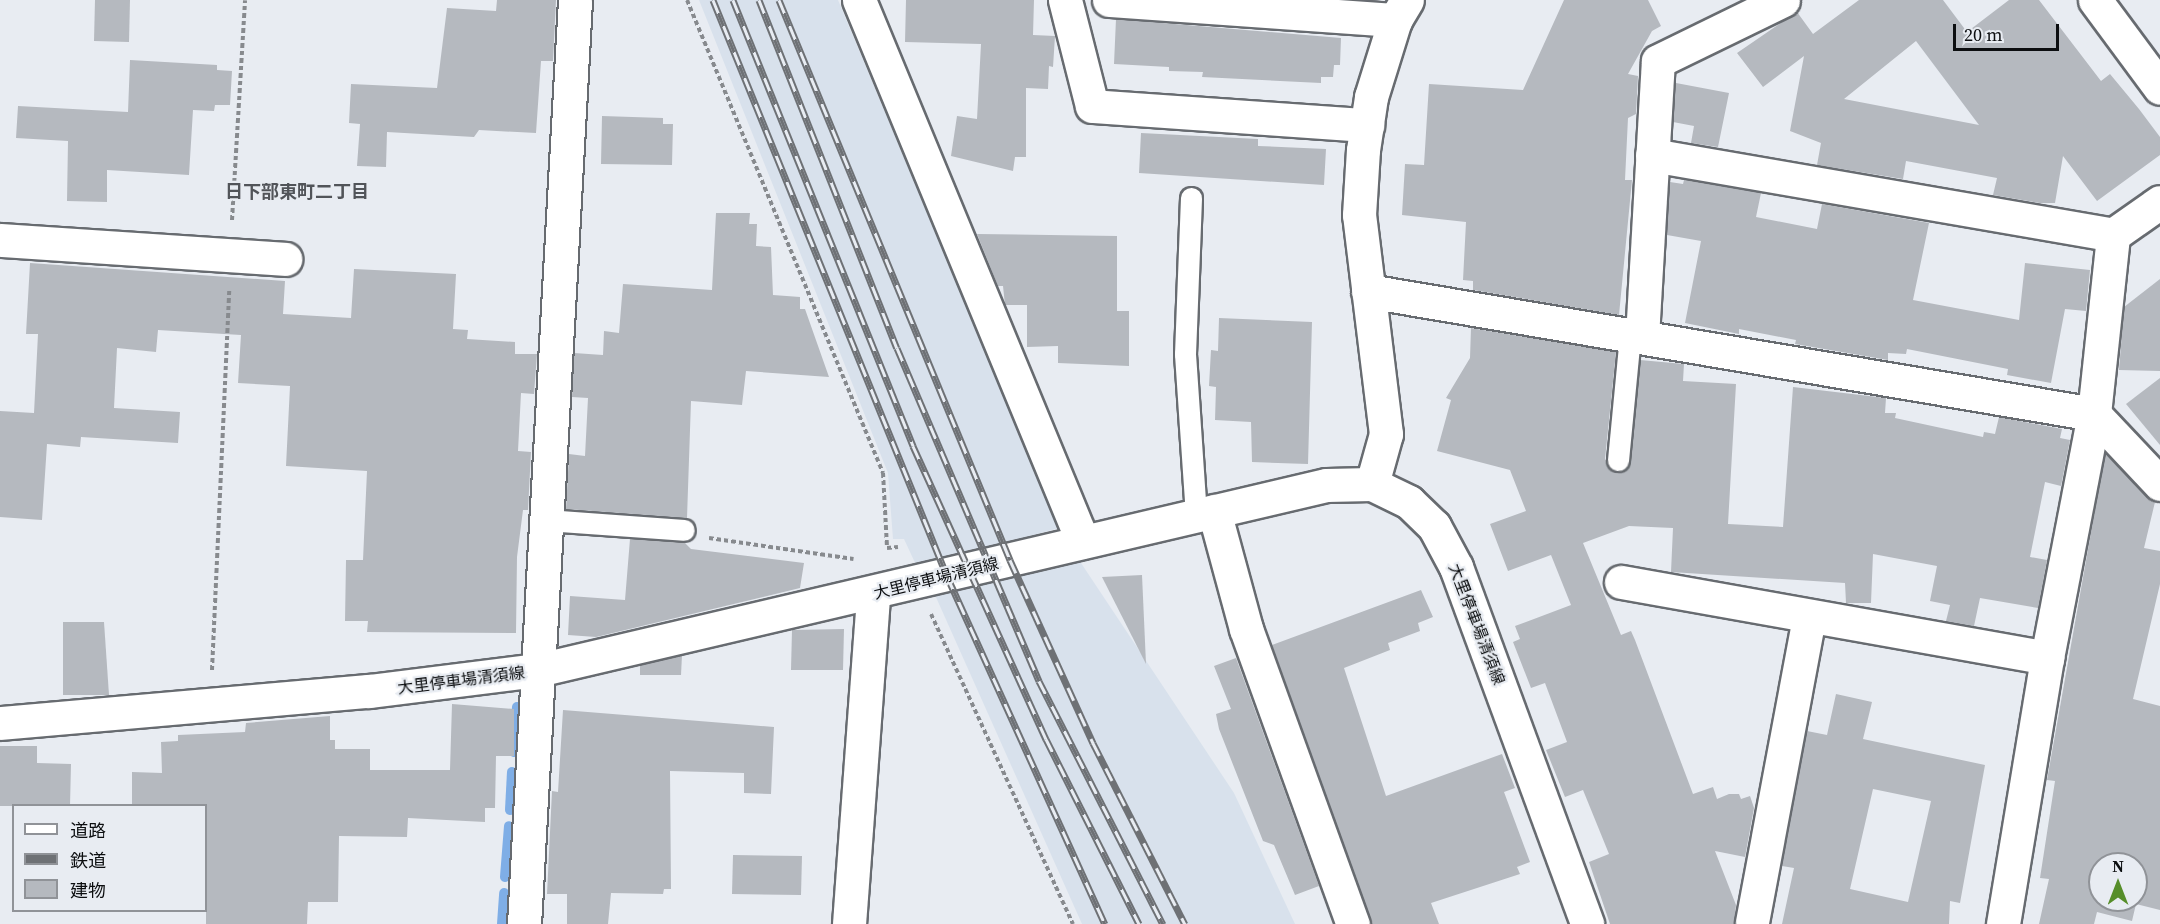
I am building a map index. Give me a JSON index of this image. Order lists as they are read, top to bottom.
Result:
{
  "streets": {
    "street": ["大里停車場清須線"]
  },
  "districts": ["日下部東町二丁目"],
  "legend": ["道路", "鉄道", "建物"],
  "scale_bar": "20 m",
  "north": "top"
}
